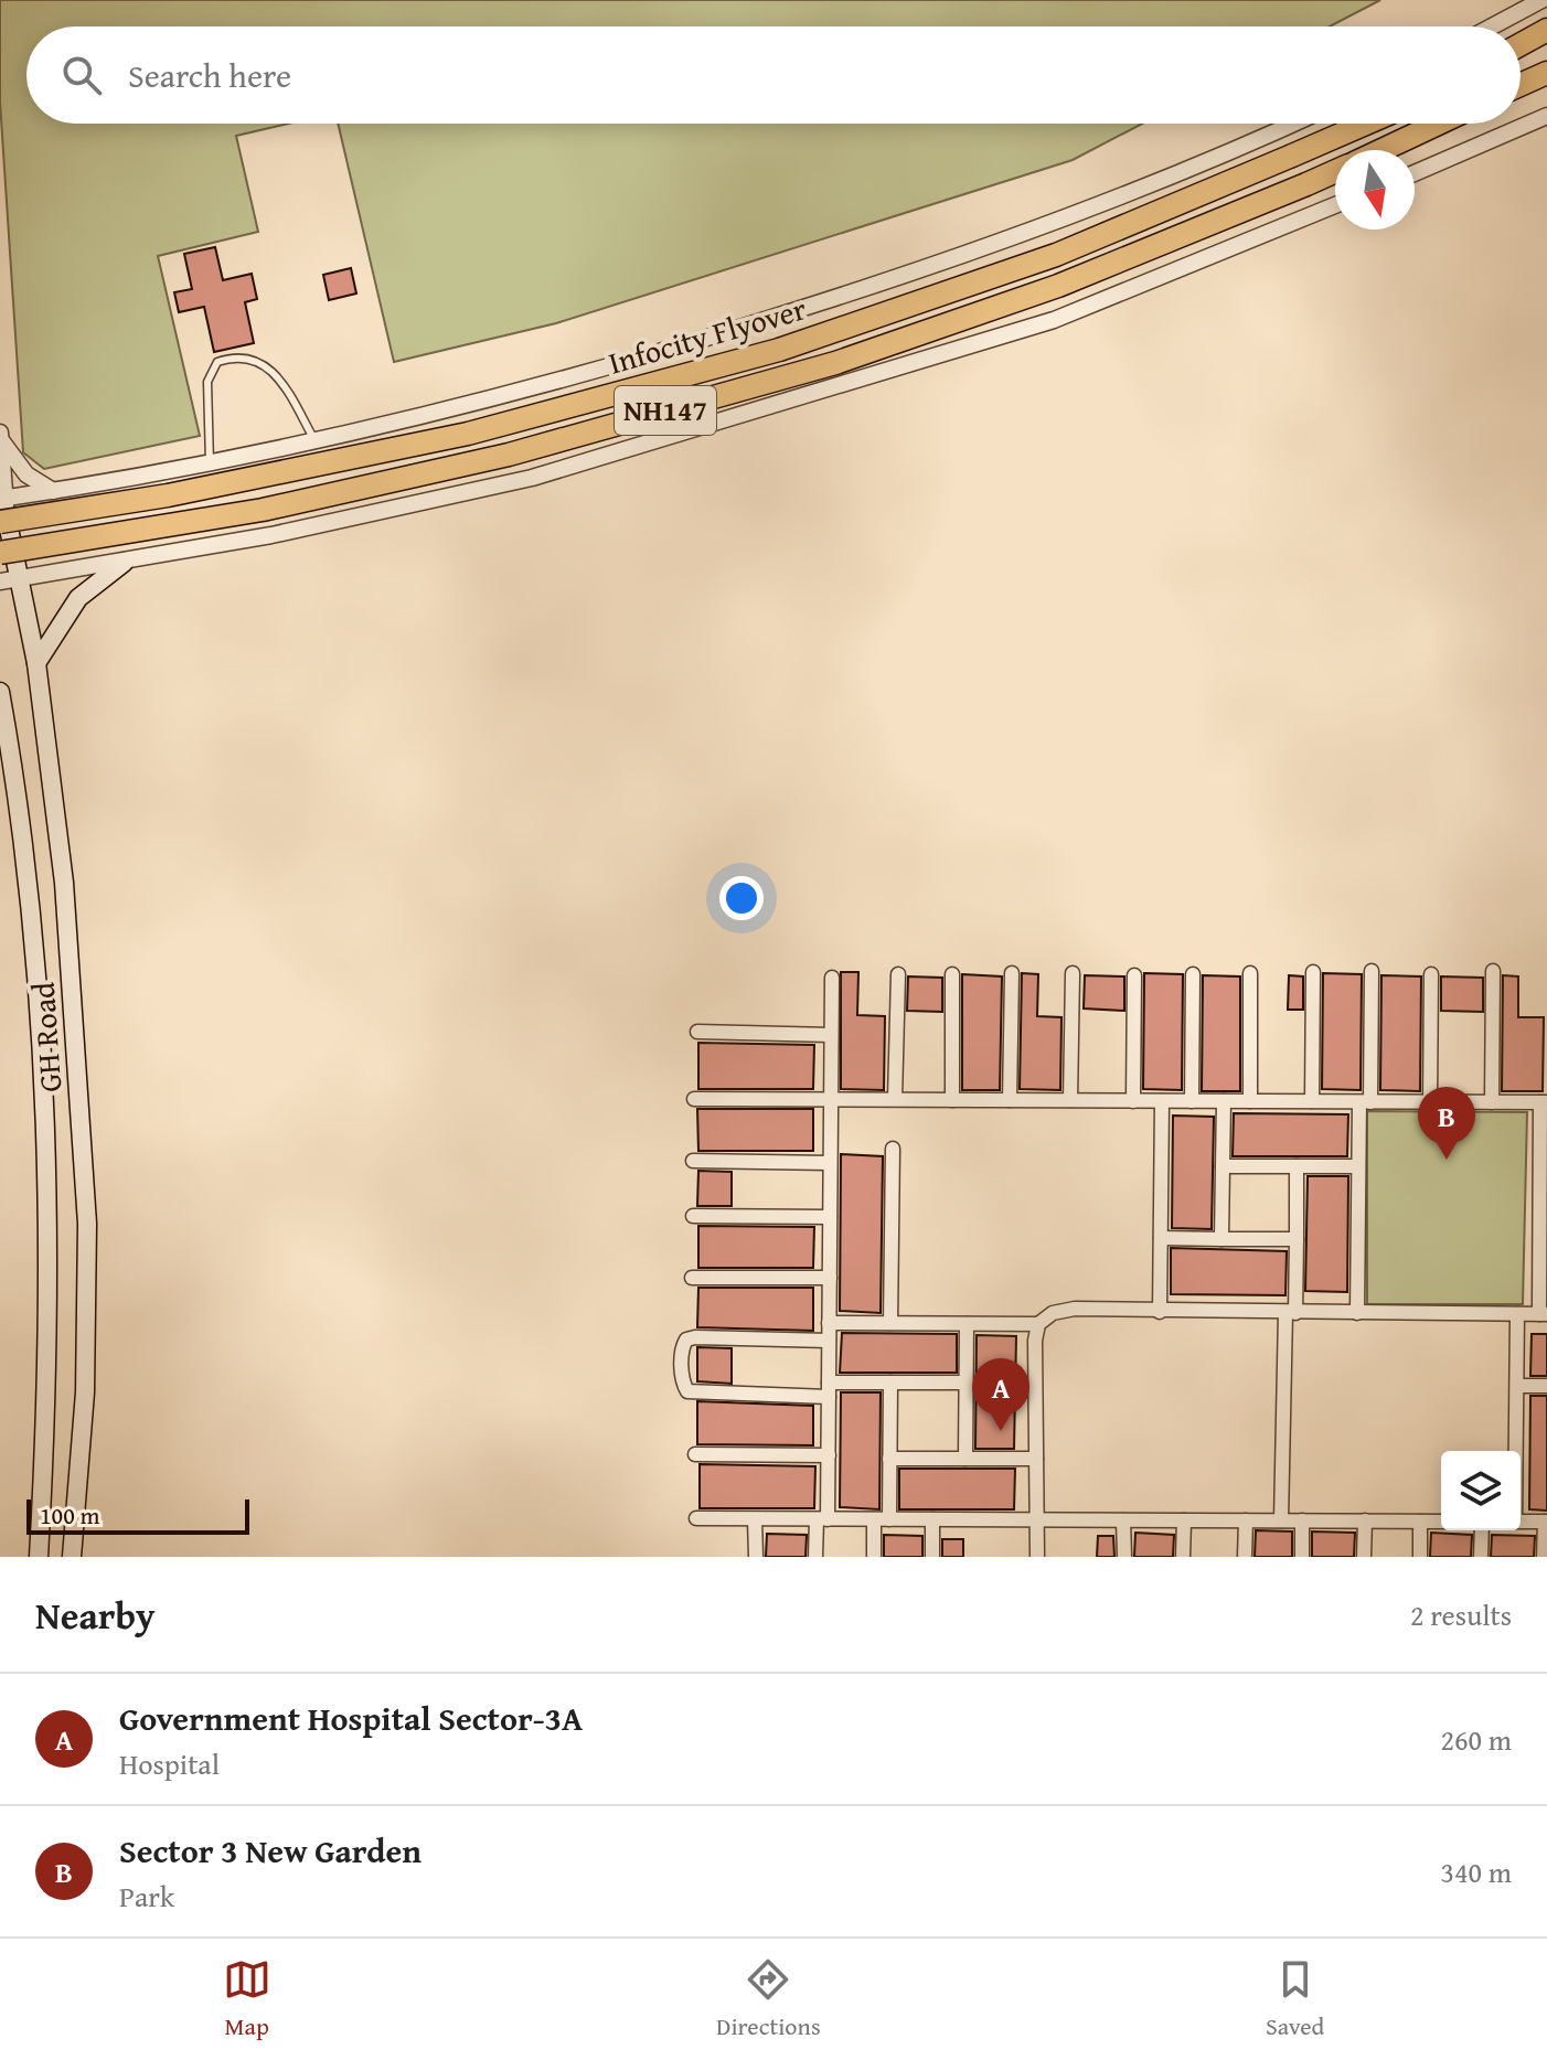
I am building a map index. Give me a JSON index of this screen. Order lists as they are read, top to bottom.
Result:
{
  "streets": {
    "highway": ["Infocity Flyover", "NH147"],
    "main road": ["GH Road"]
  },
  "crossings": [
    ["Infocity Flyover", "GH Road"]
  ],
  "scale_bar": "100 m",
  "north": "bottom",
  "page": {
    "search": "Search here",
    "pins": ["B", "A"],
    "scale": "100 m",
    "heading": ["Nearby", "2 results"],
    "list": [
      {
        "mark": "A",
        "name": "Government Hospital Sector-3A",
        "note": "Hospital",
        "value": "260 m"
      },
      {
        "mark": "B",
        "name": "Sector 3 New Garden",
        "note": "Park",
        "value": "340 m"
      }
    ],
    "nav": ["Map", "Directions", "Saved"]
  }
}
